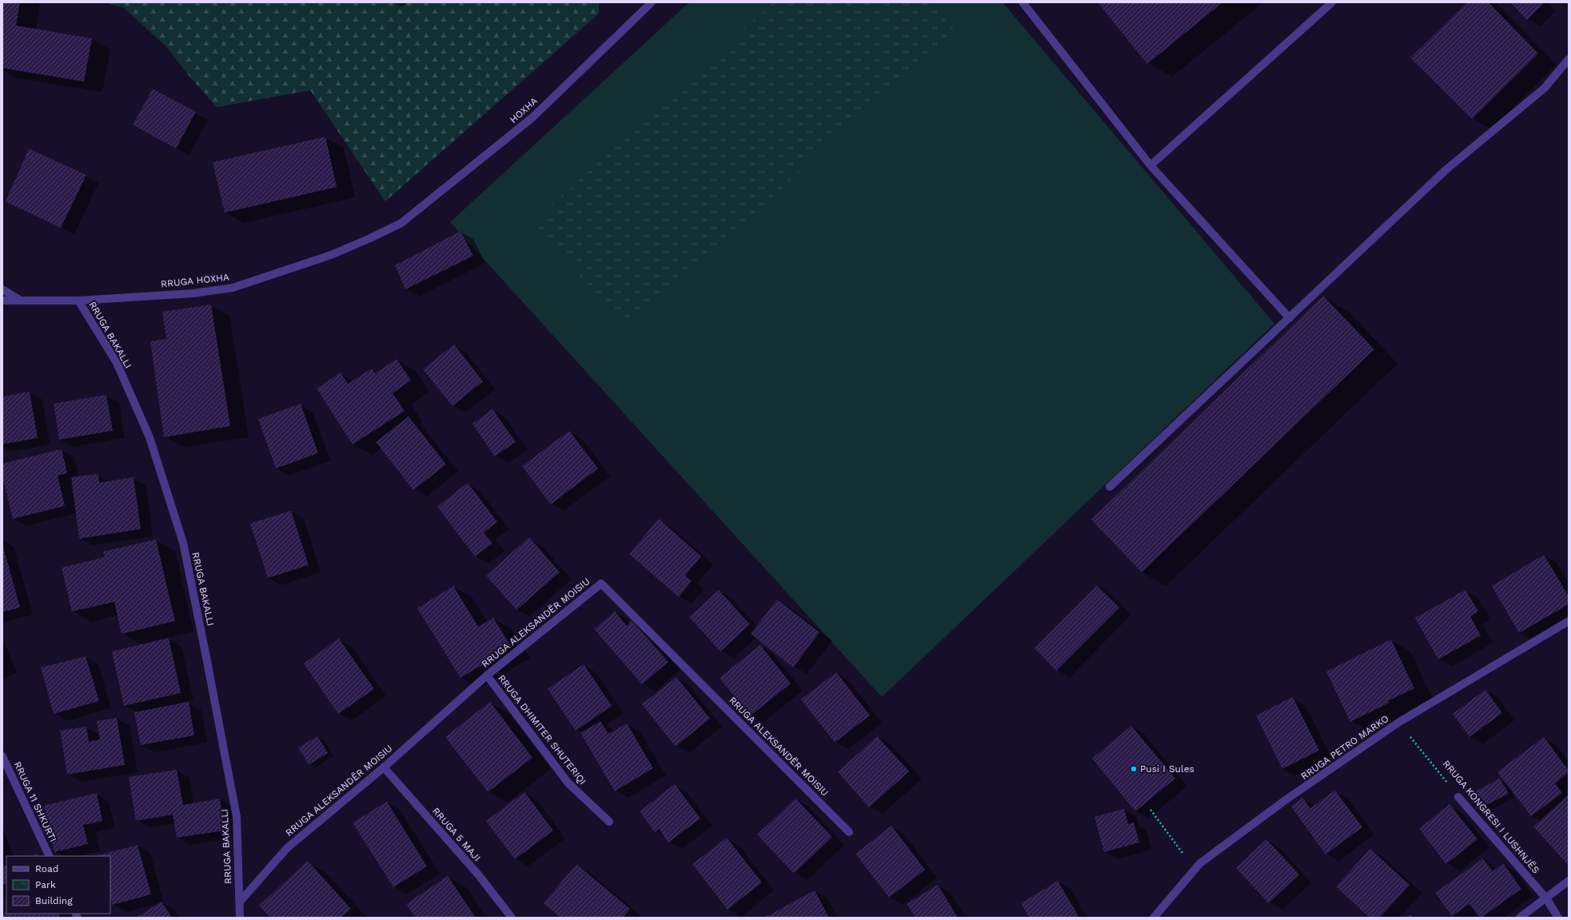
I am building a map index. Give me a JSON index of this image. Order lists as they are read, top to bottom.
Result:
{
  "streets": {
    "street": [
      "HOXHA",
      "RRUGA HOXHA",
      "RRUGA BAKALLI",
      "RRUGA ALEKSANDËR MOISIU",
      "RRUGA DHIMITER SHUTERIQI",
      "RRUGA PETRO MARKO",
      "RRUGA 11 SHKURTI",
      "RRUGA KONGRESI I LUSHNJËS",
      "RRUGA 5 MAJI"
    ]
  },
  "crossings": [
    ["HOXHA", "RRUGA HOXHA"],
    ["RRUGA HOXHA", "RRUGA BAKALLI"],
    ["RRUGA BAKALLI", "RRUGA ALEKSANDËR MOISIU"],
    ["RRUGA ALEKSANDËR MOISIU", "RRUGA DHIMITER SHUTERIQI"],
    ["RRUGA ALEKSANDËR MOISIU", "RRUGA 5 MAJI"]
  ],
  "places": ["Pusi I Sules"],
  "legend": ["Road", "Park", "Building"]
}
